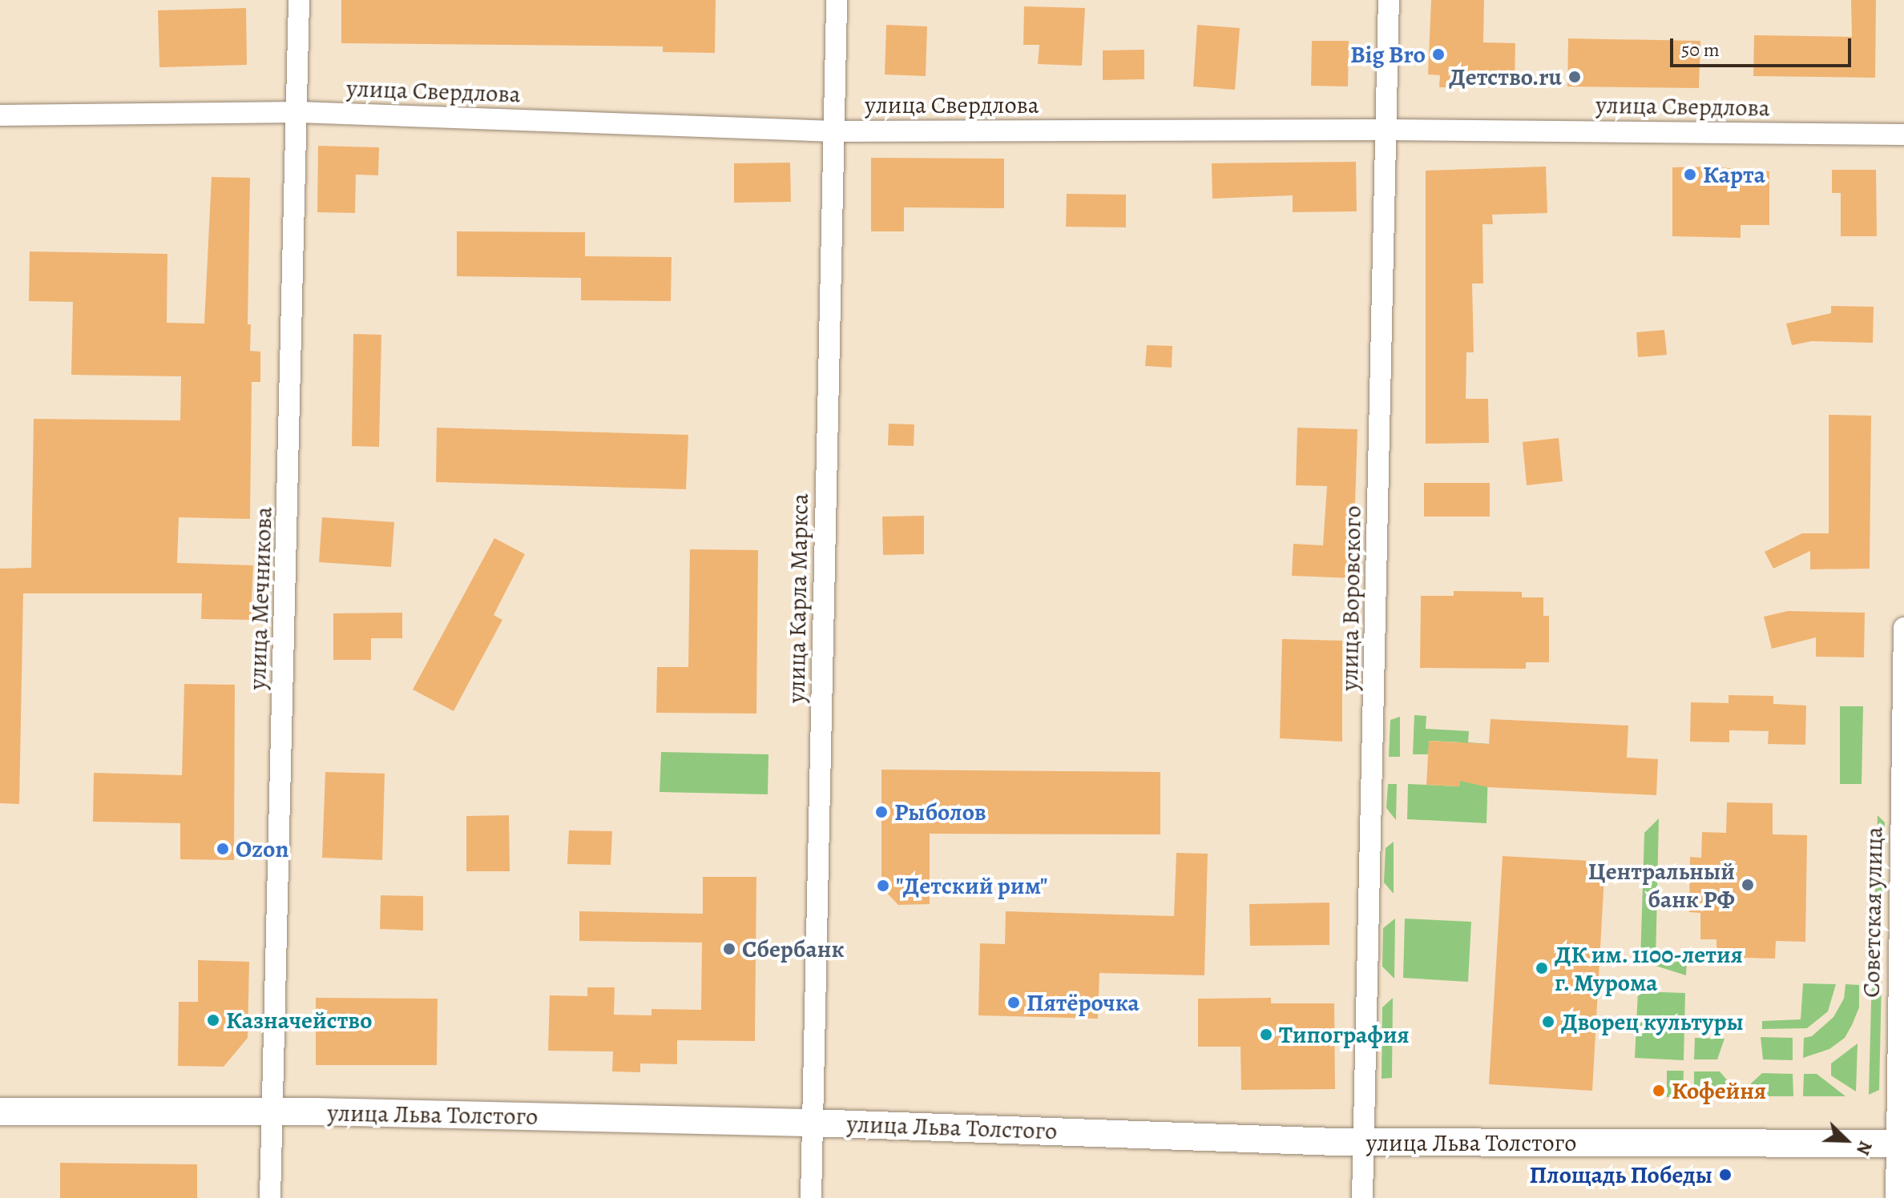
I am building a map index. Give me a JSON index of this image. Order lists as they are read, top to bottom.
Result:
{
  "streets": {
    "street": [
      "улица Свердлова",
      "улица Мечникова",
      "улица Карла Маркса",
      "улица Воровского",
      "Советская улица",
      "улица Льва Толстого"
    ]
  },
  "crossings": [
    ["улица Свердлова", "улица Мечникова"],
    ["улица Свердлова", "улица Карла Маркса"],
    ["улица Свердлова", "улица Воровского"],
    ["улица Мечникова", "улица Льва Толстого"],
    ["улица Карла Маркса", "улица Льва Толстого"],
    ["улица Воровского", "улица Льва Толстого"],
    ["Советская улица", "улица Льва Толстого"]
  ],
  "places": [
    "Big Bro",
    "Детство.ru",
    "Карта",
    "Рыболов",
    "Ozon",
    "Центральный банк РФ",
    "\"Детский рим\"",
    "Сбербанк",
    "ДК им. 1100-летия г. Мурома",
    "Пятёрочка",
    "Казначейство",
    "Дворец культуры",
    "Типография",
    "Кофейня",
    "Площадь Победы"
  ],
  "scale_bar": "50 m",
  "north": "bottom right"
}
